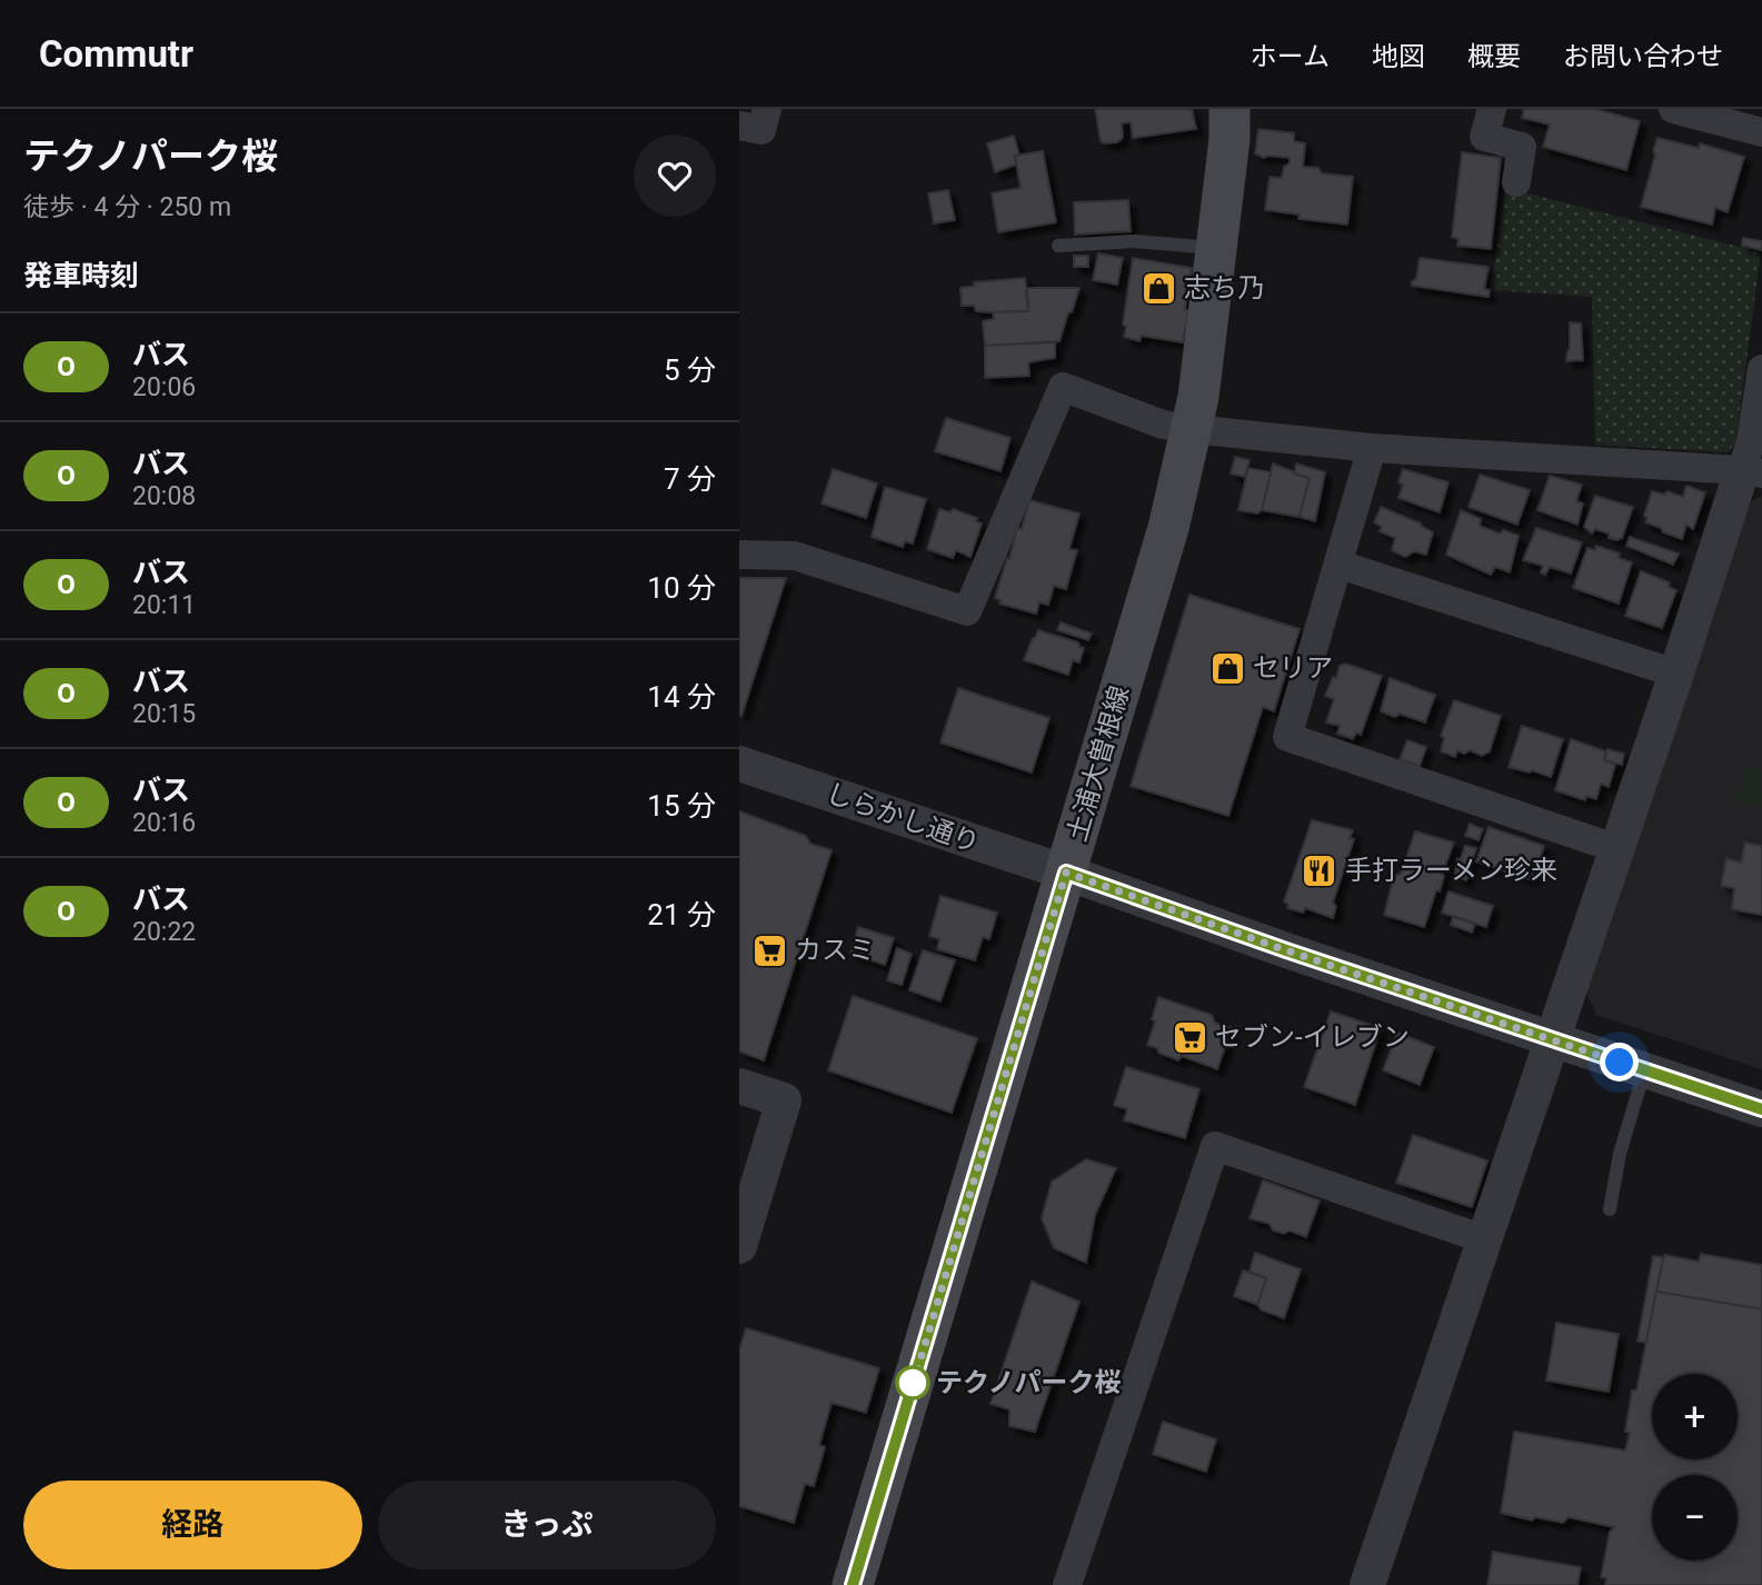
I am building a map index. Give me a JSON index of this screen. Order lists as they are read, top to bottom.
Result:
{
  "streets": {
    "main road": ["土浦大曽根線"],
    "street": ["しらかし通り"]
  },
  "crossings": [
    ["土浦大曽根線", "しらかし通り"]
  ],
  "places": {
    "shop": ["志ち乃", "セリア"],
    "restaurant": ["手打ラーメン珍来"],
    "supermarket": ["カスミ", "セブン-イレブン"],
    "other": ["テクノパーク桜"]
  },
  "lines": ["bus line O"],
  "page": {
    "header": "Commutr",
    "nav": [
      "ホーム",
      "地図",
      "概要",
      "お問い合わせ"
    ],
    "heading": [
      ["テクノパーク桜", "徒歩 · 4 分 · 250 m"],
      "発車時刻"
    ],
    "list": [
      {
        "mark": "O",
        "name": "バス",
        "note": "20:06",
        "value": "5 分"
      },
      {
        "mark": "O",
        "name": "バス",
        "note": "20:08",
        "value": "7 分"
      },
      {
        "mark": "O",
        "name": "バス",
        "note": "20:11",
        "value": "10 分"
      },
      {
        "mark": "O",
        "name": "バス",
        "note": "20:15",
        "value": "14 分"
      },
      {
        "mark": "O",
        "name": "バス",
        "note": "20:16",
        "value": "15 分"
      },
      {
        "mark": "O",
        "name": "バス",
        "note": "20:22",
        "value": "21 分"
      }
    ],
    "map_buttons": ["+", "−"],
    "buttons": ["経路", "きっぷ"]
  }
}
